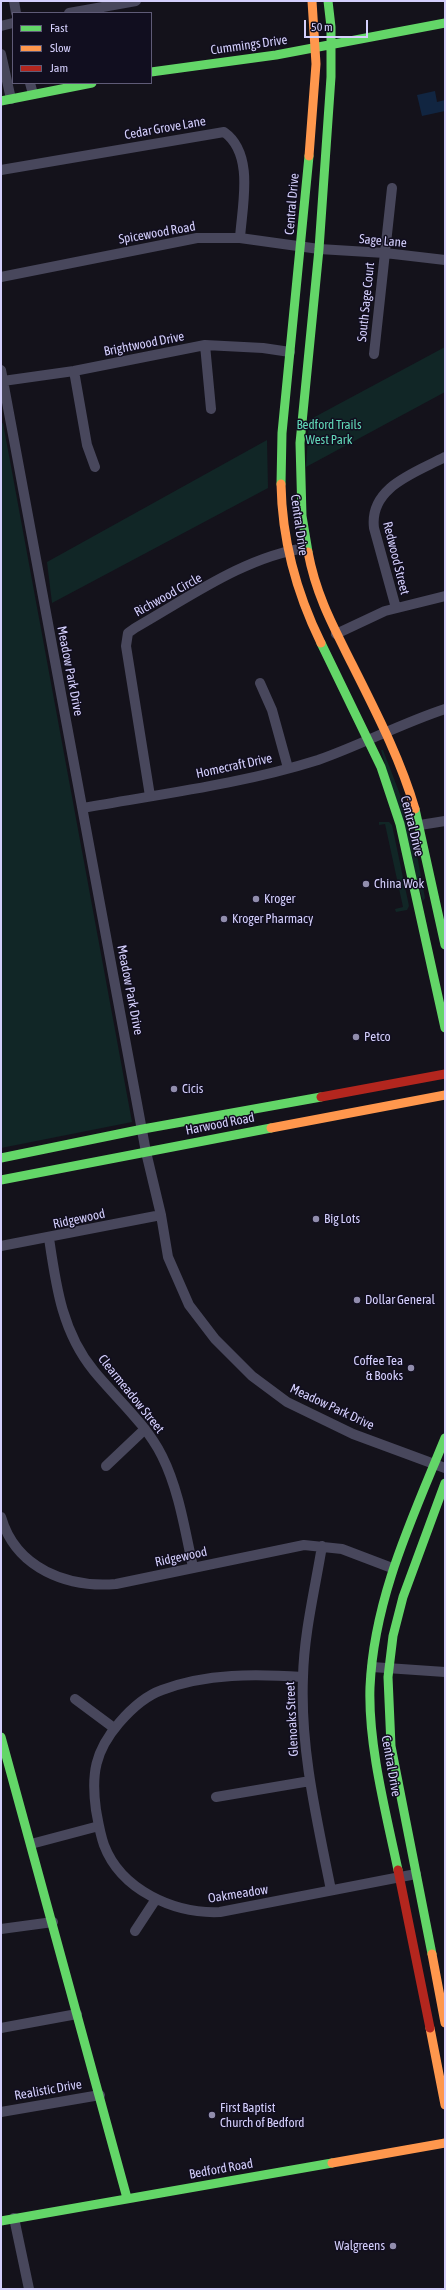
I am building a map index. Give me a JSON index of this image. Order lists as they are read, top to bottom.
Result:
{
  "streets": {
    "main road": [
      "Cummings Drive",
      "Central Drive",
      "Harwood Road",
      "Bedford Road"
    ],
    "street": [
      "Cedar Grove Lane",
      "Spicewood Road",
      "Sage Lane",
      "South Sage Court",
      "Brightwood Drive",
      "Redwood Street",
      "Richwood Circle",
      "Meadow Park Drive",
      "Homecraft Drive",
      "Ridgewood",
      "Clearmeadow Street",
      "Glenoaks Street",
      "Oakmeadow",
      "Realistic Drive"
    ]
  },
  "crossings": [
    ["Cummings Drive", "Central Drive"],
    ["Cedar Grove Lane", "Spicewood Road"],
    ["Central Drive", "Spicewood Road"],
    ["Central Drive", "Sage Lane"],
    ["Central Drive", "Brightwood Drive"],
    ["Central Drive", "Richwood Circle"],
    ["Central Drive", "Meadow Park Drive"],
    ["Central Drive", "Homecraft Drive"],
    ["Central Drive", "Ridgewood"],
    ["Central Drive", "Oakmeadow"],
    ["Spicewood Road", "Sage Lane"],
    ["Sage Lane", "South Sage Court"],
    ["Brightwood Drive", "Meadow Park Drive"],
    ["Richwood Circle", "Homecraft Drive"],
    ["Meadow Park Drive", "Homecraft Drive"],
    ["Meadow Park Drive", "Harwood Road"],
    ["Meadow Park Drive", "Ridgewood"],
    ["Ridgewood", "Clearmeadow Street"],
    ["Ridgewood", "Glenoaks Street"],
    ["Glenoaks Street", "Oakmeadow"]
  ],
  "parks": ["Bedford Trails West Park"],
  "places": [
    "China Wok",
    "Kroger",
    "Kroger Pharmacy",
    "Petco",
    "Cicis",
    "Big Lots",
    "Dollar General",
    "Coffee Tea & Books",
    "First Baptist Church of Bedford",
    "Walgreens"
  ],
  "legend": ["Fast", "Slow", "Jam"],
  "scale_bar": "50 m"
}
